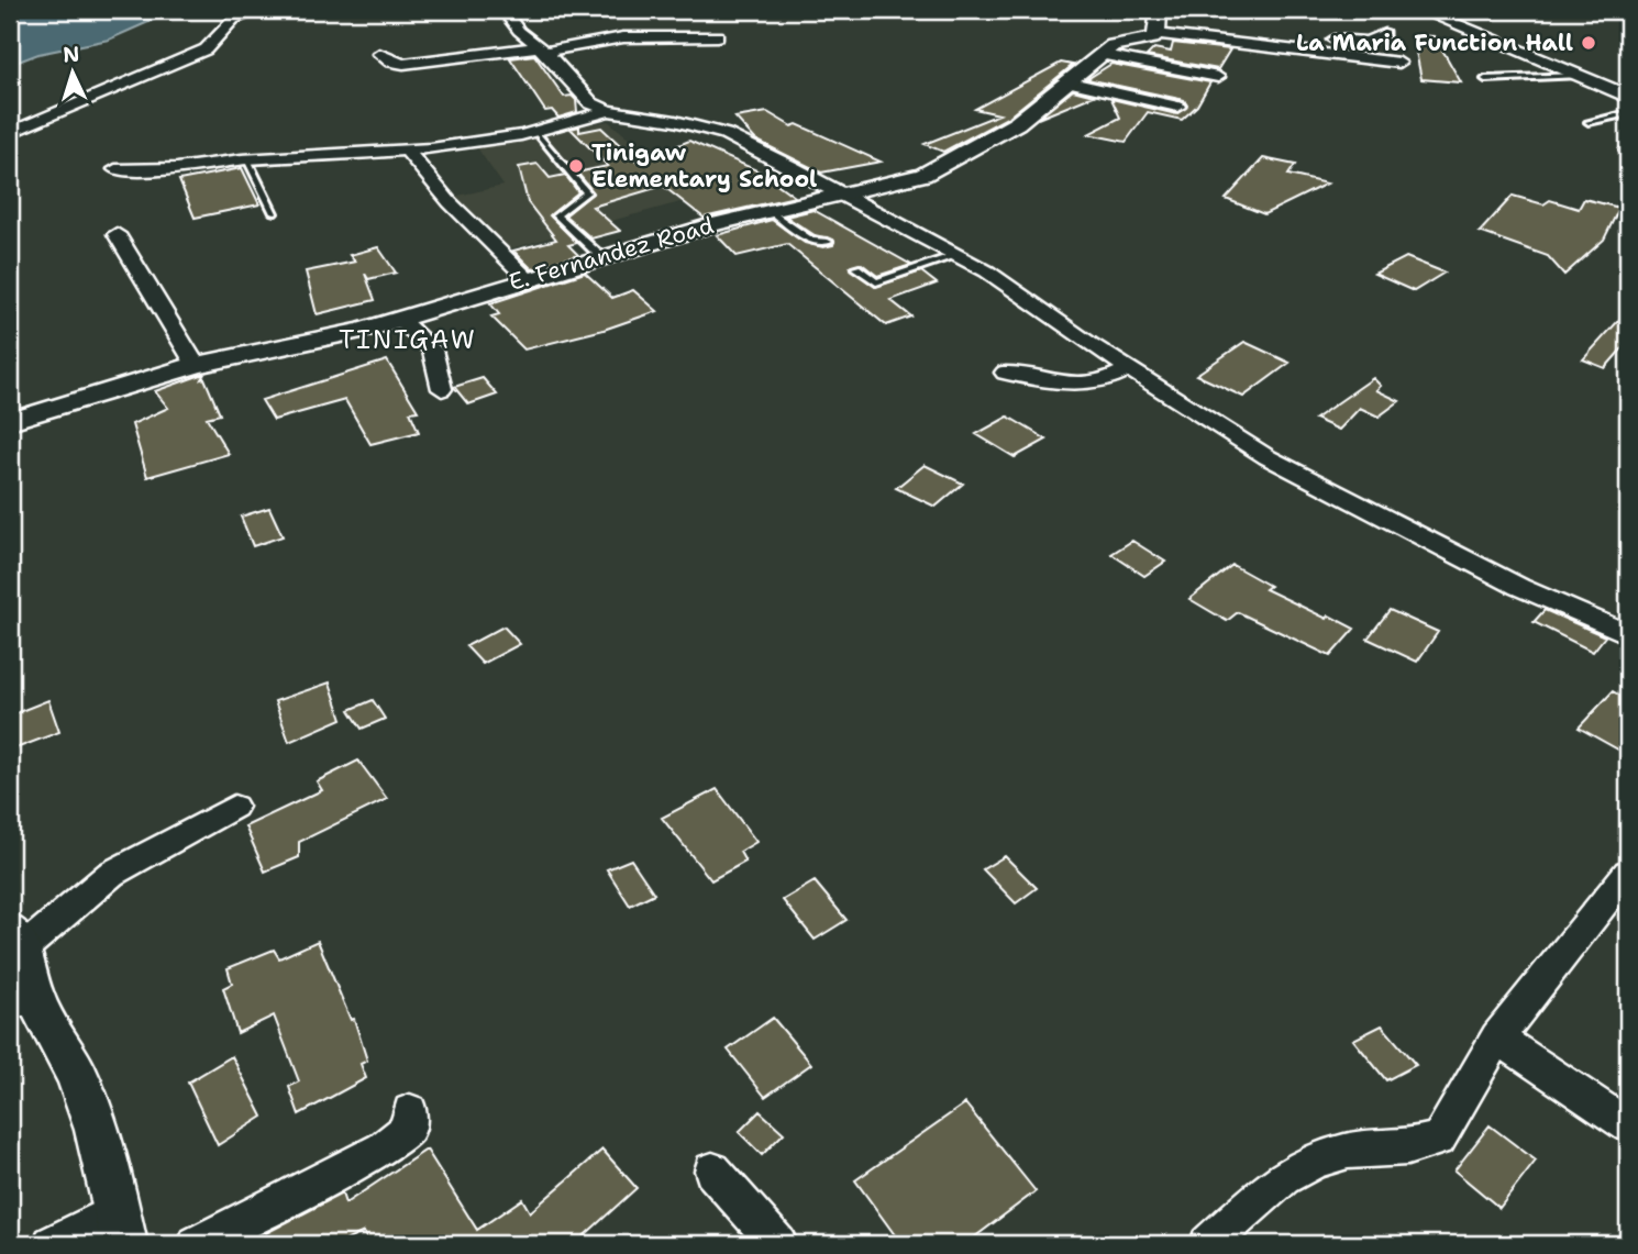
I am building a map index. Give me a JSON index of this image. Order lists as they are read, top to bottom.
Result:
{
  "streets": {
    "street": ["E. Fernandez Road"]
  },
  "districts": ["TINIGAW"],
  "places": ["La Maria Function Hall", "Tinigaw Elementary School"],
  "north": "top"
}
